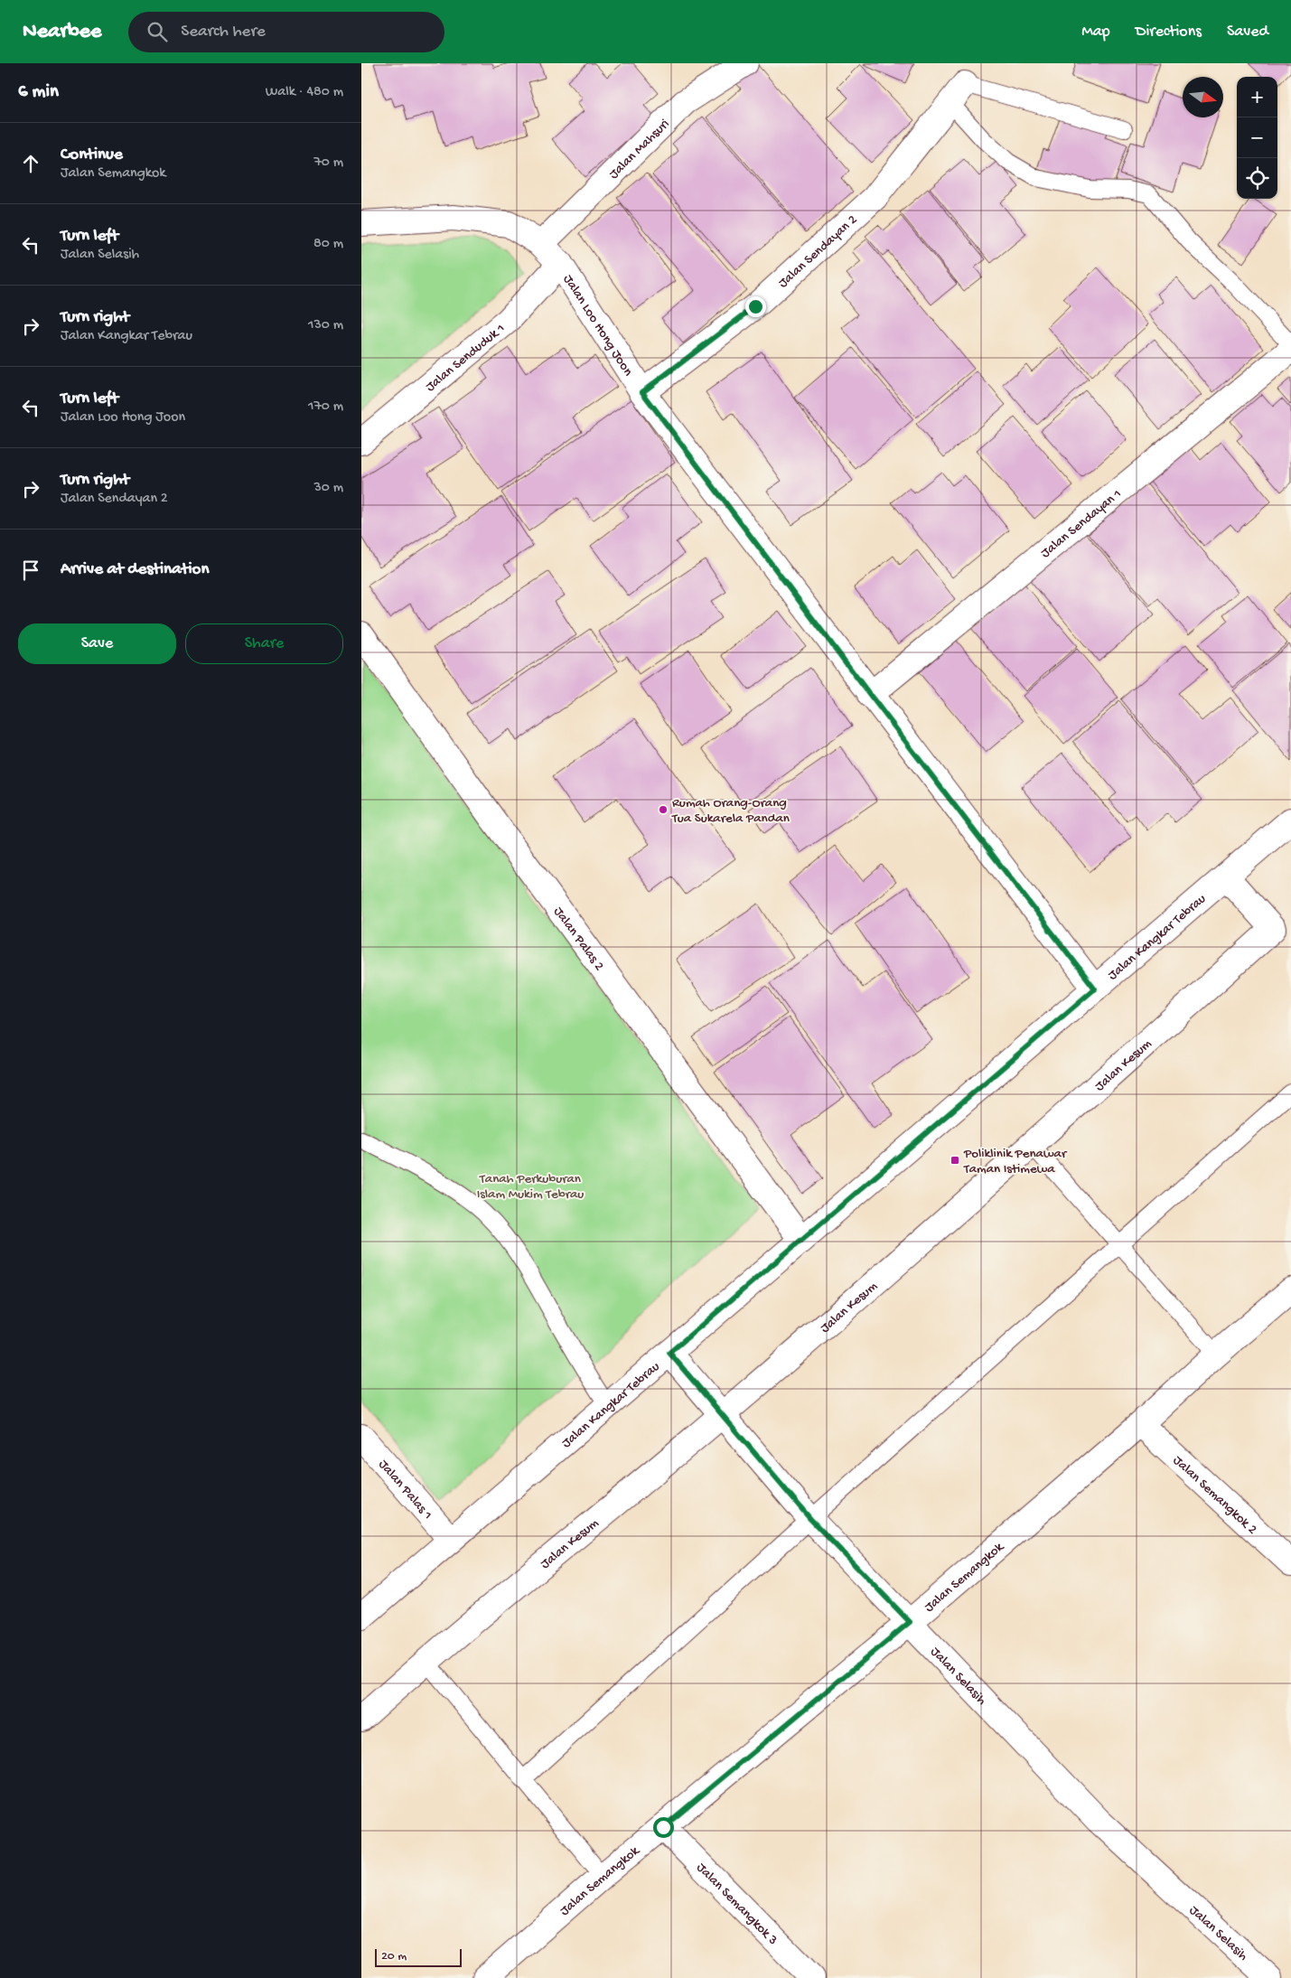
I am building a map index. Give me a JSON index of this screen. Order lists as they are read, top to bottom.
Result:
{
  "streets": {
    "street": [
      "Jalan Mahsuri",
      "Jalan Sendayan 2",
      "Jalan Loo Hong Joon",
      "Jalan Senduduk 1",
      "Jalan Sendayan 1",
      "Jalan Kangkar Tebrau",
      "Jalan Palas 2",
      "Jalan Kesum",
      "Jalan Palas 1",
      "Jalan Semangkok 2",
      "Jalan Semangkok",
      "Jalan Selasih",
      "Jalan Semangkok 3"
    ]
  },
  "crossings": [
    ["Jalan Mahsuri", "Jalan Loo Hong Joon"],
    ["Jalan Sendayan 2", "Jalan Loo Hong Joon"],
    ["Jalan Loo Hong Joon", "Jalan Senduduk 1"],
    ["Jalan Loo Hong Joon", "Jalan Sendayan 1"],
    ["Jalan Loo Hong Joon", "Jalan Kangkar Tebrau"],
    ["Jalan Kangkar Tebrau", "Jalan Palas 2"],
    ["Jalan Kangkar Tebrau", "Jalan Kesum"],
    ["Jalan Kangkar Tebrau", "Jalan Palas 1"],
    ["Jalan Kangkar Tebrau", "Jalan Selasih"],
    ["Jalan Kesum", "Jalan Selasih"],
    ["Jalan Semangkok 2", "Jalan Semangkok"],
    ["Jalan Semangkok", "Jalan Selasih"],
    ["Jalan Semangkok", "Jalan Semangkok 3"]
  ],
  "parks": ["Tanah Perkuburan Islam Mukim Tebrau"],
  "places": {
    "other": ["Rumah Orang-Orang Tua Sukarela Pandan"],
    "transit": ["Poliklinik Penawar Taman Istimewa"]
  },
  "scale_bar": "20 m",
  "north": "right",
  "page": {
    "header": "Nearbee",
    "search": "Search here",
    "nav": ["Map", "Directions", "Saved"],
    "heading": ["6 min", "Walk · 480 m"],
    "map_buttons": ["+", "−"],
    "list": [
      ["Continue", "Jalan Semangkok", "70 m"],
      ["Turn left", "Jalan Selasih", "80 m"],
      ["Turn right", "Jalan Kangkar Tebrau", "130 m"],
      ["Turn left", "Jalan Loo Hong Joon", "170 m"],
      ["Turn right", "Jalan Sendayan 2", "30 m"],
      "Arrive at destination"
    ],
    "buttons": ["Save", "Share"],
    "scale": "20 m"
  }
}
